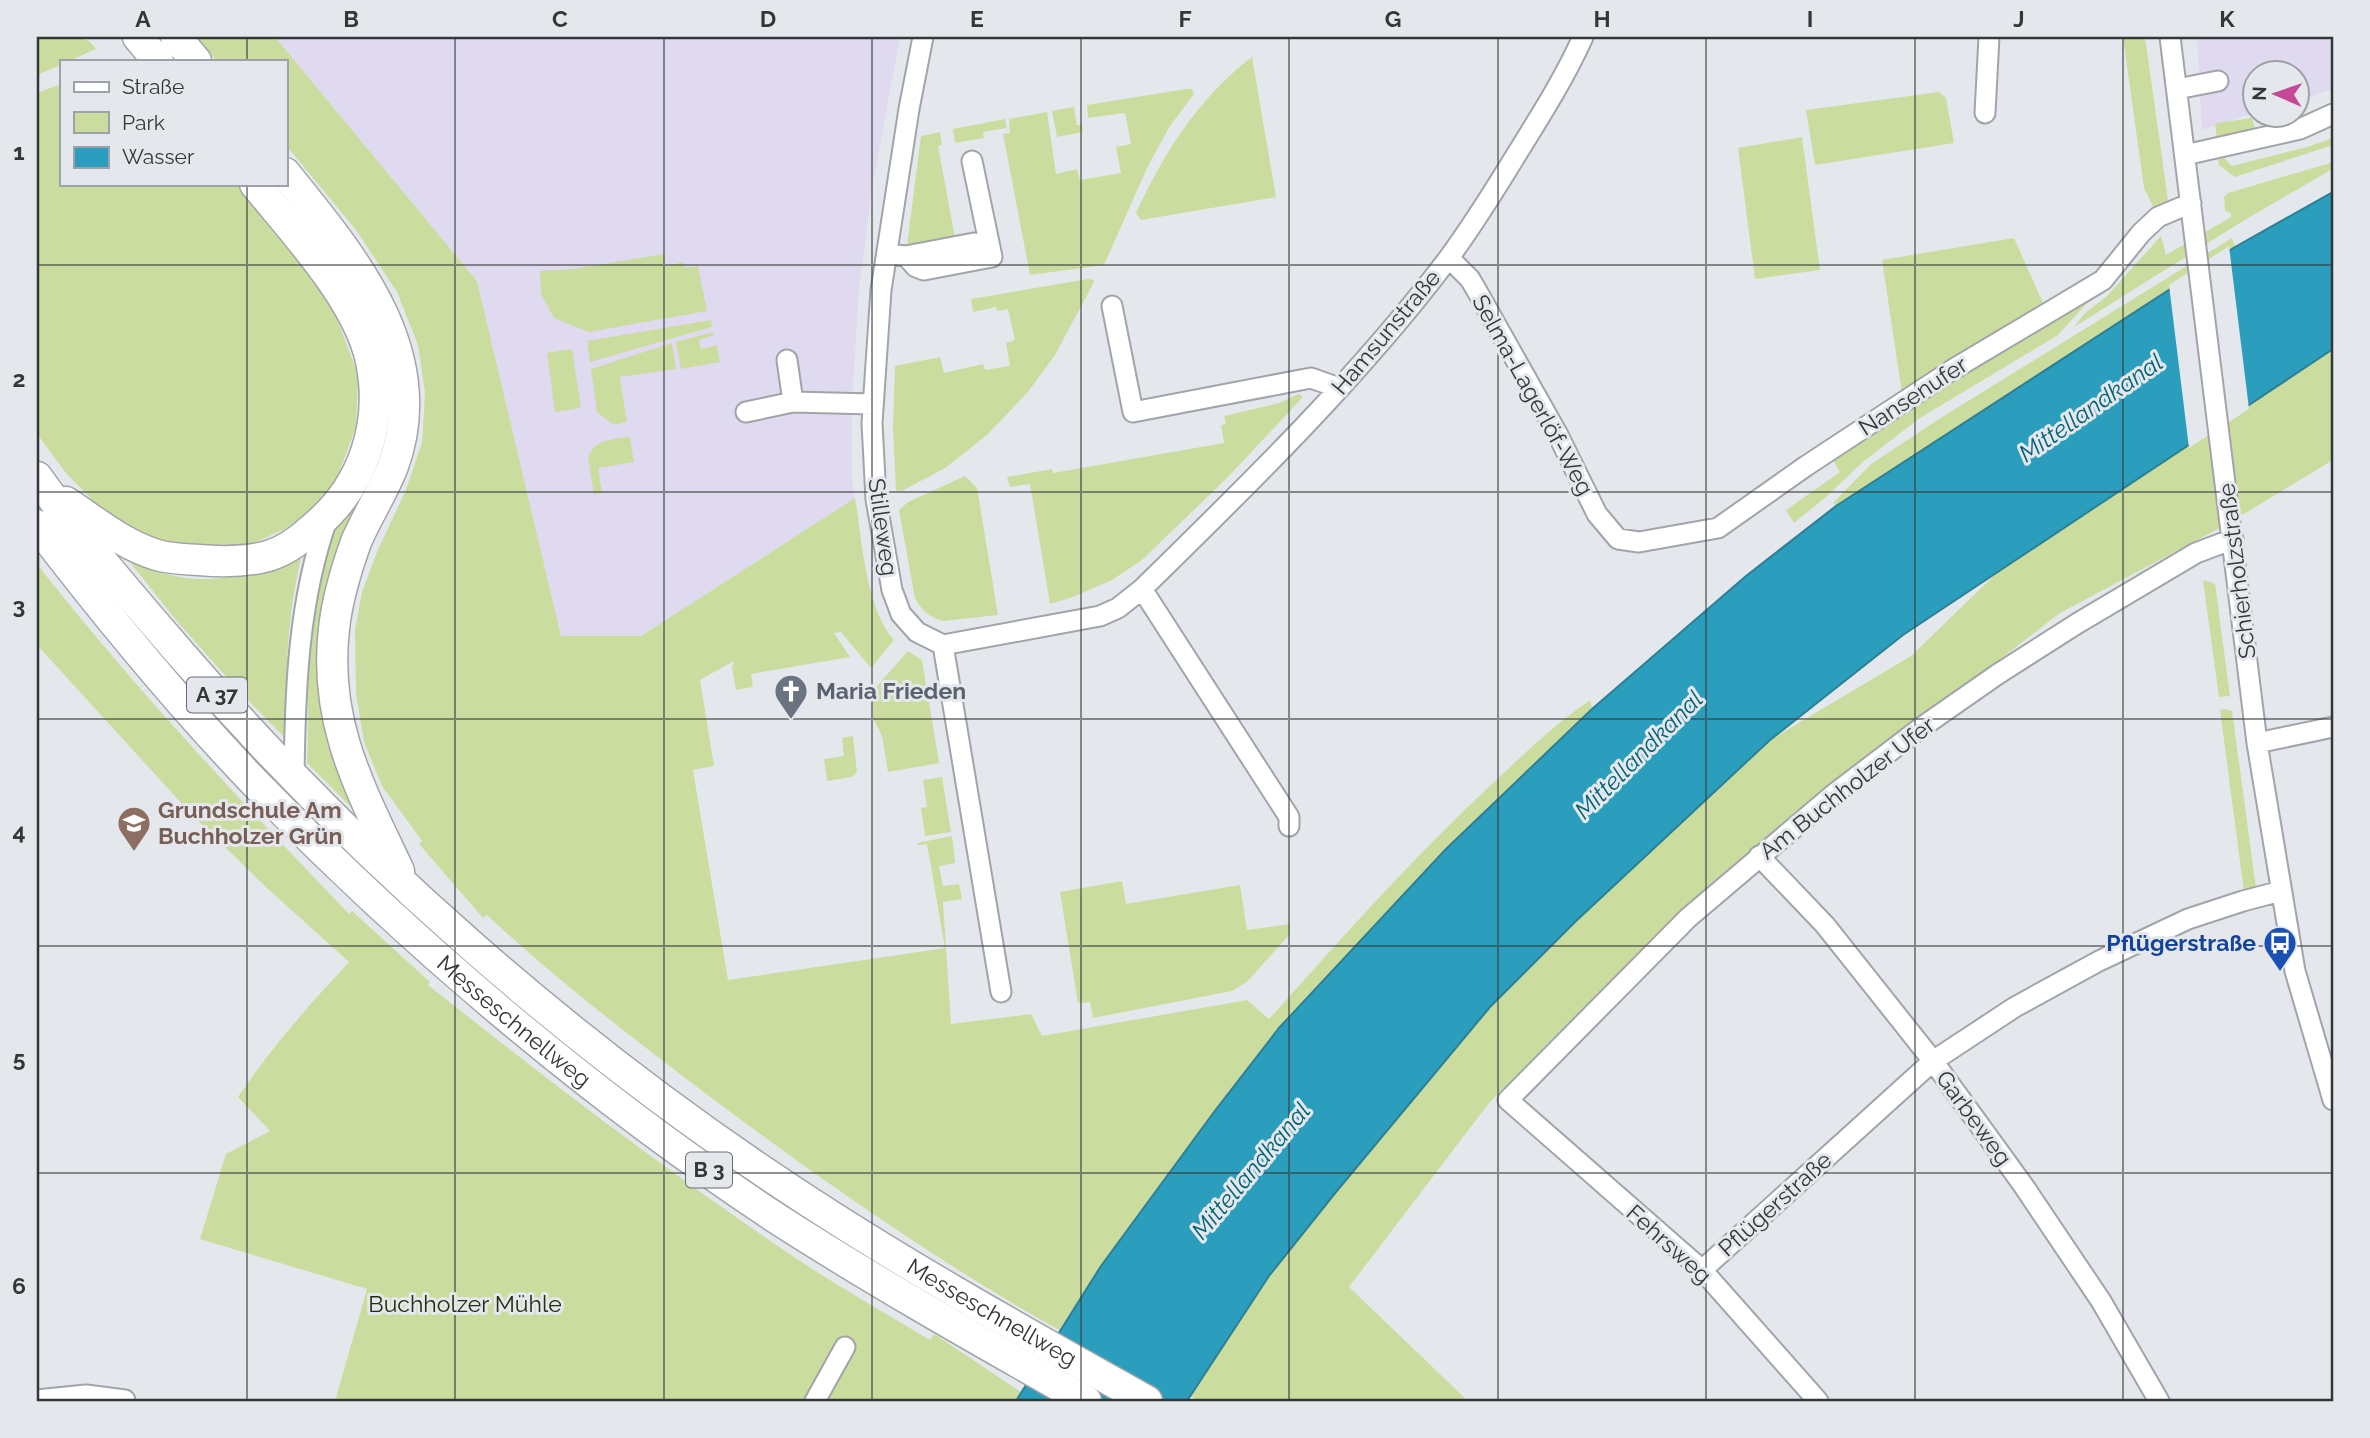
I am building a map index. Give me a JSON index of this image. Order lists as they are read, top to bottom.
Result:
{
  "streets": {
    "highway": ["A 37", "Messeschnellweg", "B 3"],
    "street": [
      "Hamsunstraße",
      "Selma-Lagerlöf-Weg",
      "Nansenufer",
      "Stilleweg",
      "Schierholzstraße",
      "Am Buchholzer Ufer",
      "Garbeweg",
      "Pflügerstraße",
      "Fehrsweg"
    ]
  },
  "crossings": [
    ["Hamsunstraße", "Selma-Lagerlöf-Weg"],
    ["Hamsunstraße", "Stilleweg"],
    ["Selma-Lagerlöf-Weg", "Nansenufer"],
    ["Nansenufer", "Schierholzstraße"],
    ["Schierholzstraße", "Am Buchholzer Ufer"],
    ["Schierholzstraße", "Pflügerstraße"],
    ["A 37", "Messeschnellweg"],
    ["Am Buchholzer Ufer", "Garbeweg"],
    ["Am Buchholzer Ufer", "Fehrsweg"],
    ["Garbeweg", "Pflügerstraße"],
    ["Pflügerstraße", "Fehrsweg"]
  ],
  "water": ["Mittellandkanal"],
  "parks": ["Buchholzer Mühle"],
  "places": {
    "church": ["Maria Frieden"],
    "school or university": ["Grundschule Am Buchholzer Grün"],
    "bus stop": ["Pflügerstraße"]
  },
  "legend": ["Straße", "Park", "Wasser"],
  "north": "left",
  "grid": {
    "columns": [
      "A",
      "B",
      "C",
      "D",
      "E",
      "F",
      "G",
      "H",
      "I",
      "J",
      "K"
    ],
    "rows": [
      "1",
      "2",
      "3",
      "4",
      "5",
      "6"
    ]
  }
}
